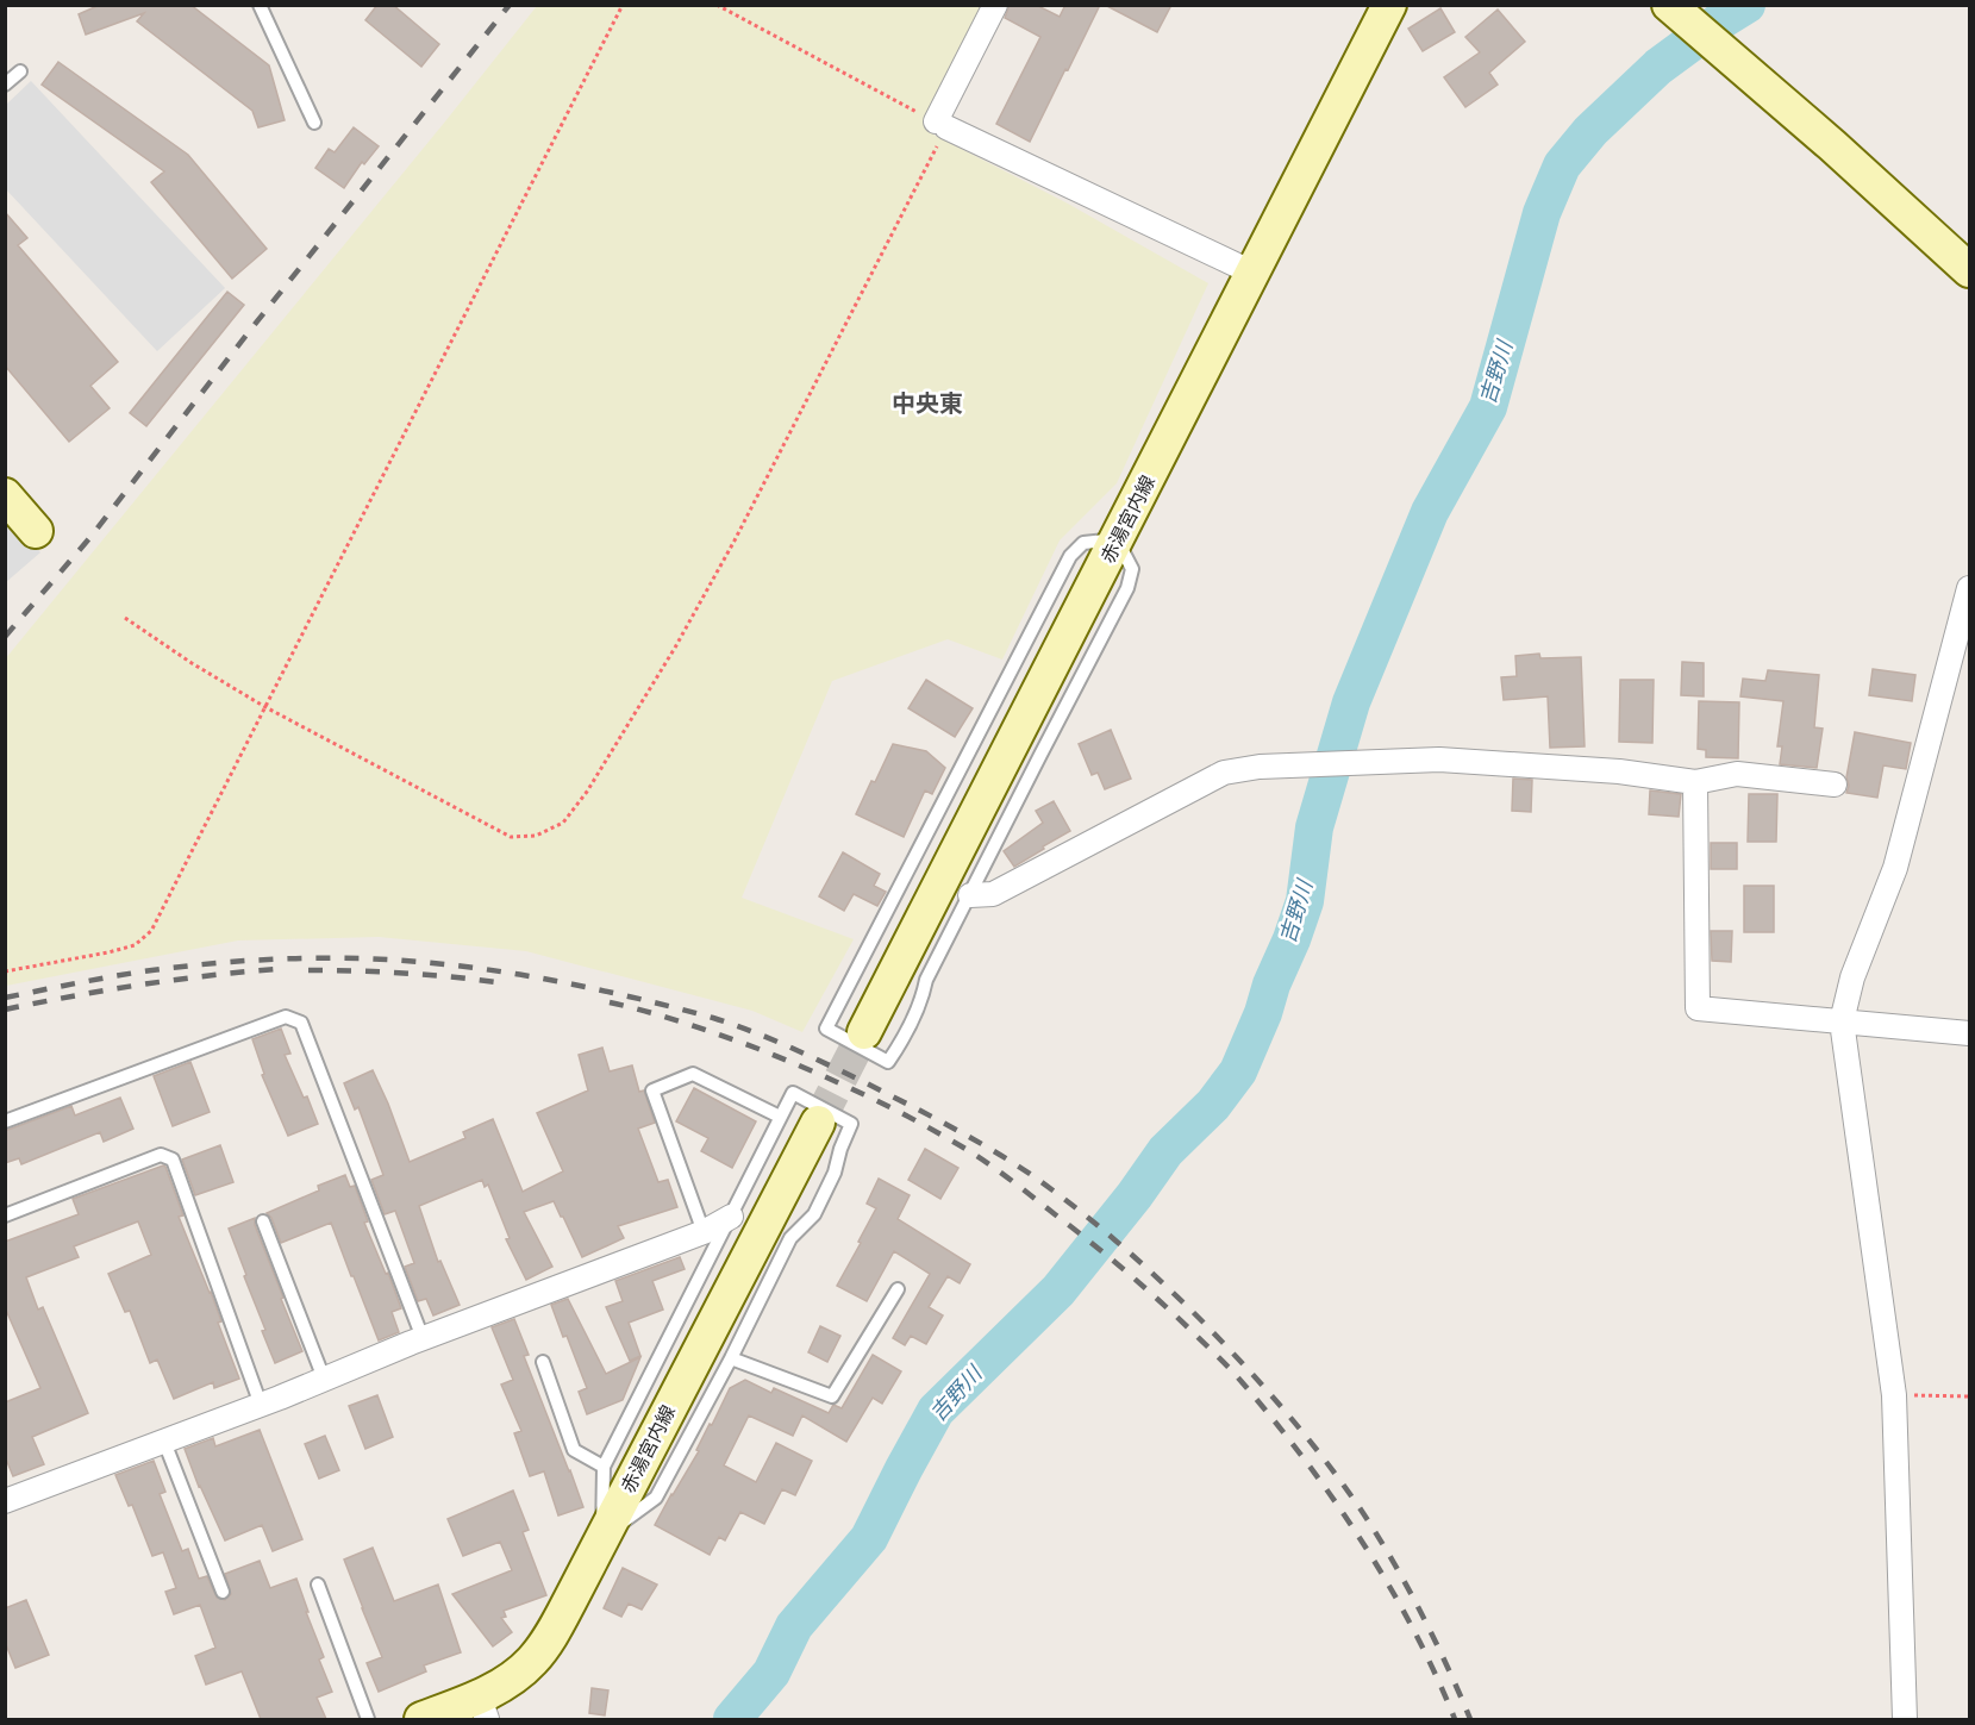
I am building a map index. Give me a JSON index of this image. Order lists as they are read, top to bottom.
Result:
{
  "streets": {
    "main road": ["赤湯宮内線"]
  },
  "districts": ["中央東"],
  "water": ["吉野川"]
}
